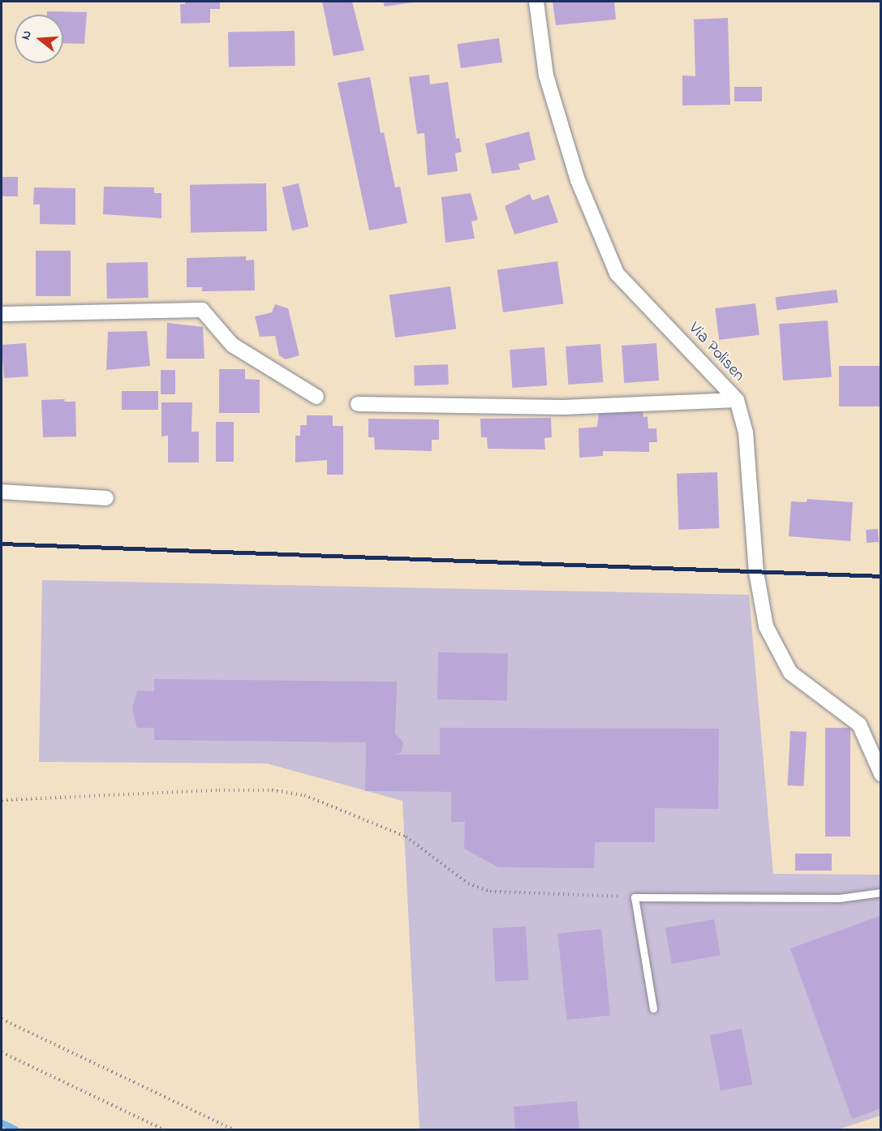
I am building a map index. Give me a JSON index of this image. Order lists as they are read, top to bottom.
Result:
{
  "streets": {
    "street": ["Via Polisen"]
  },
  "north": "left"
}
